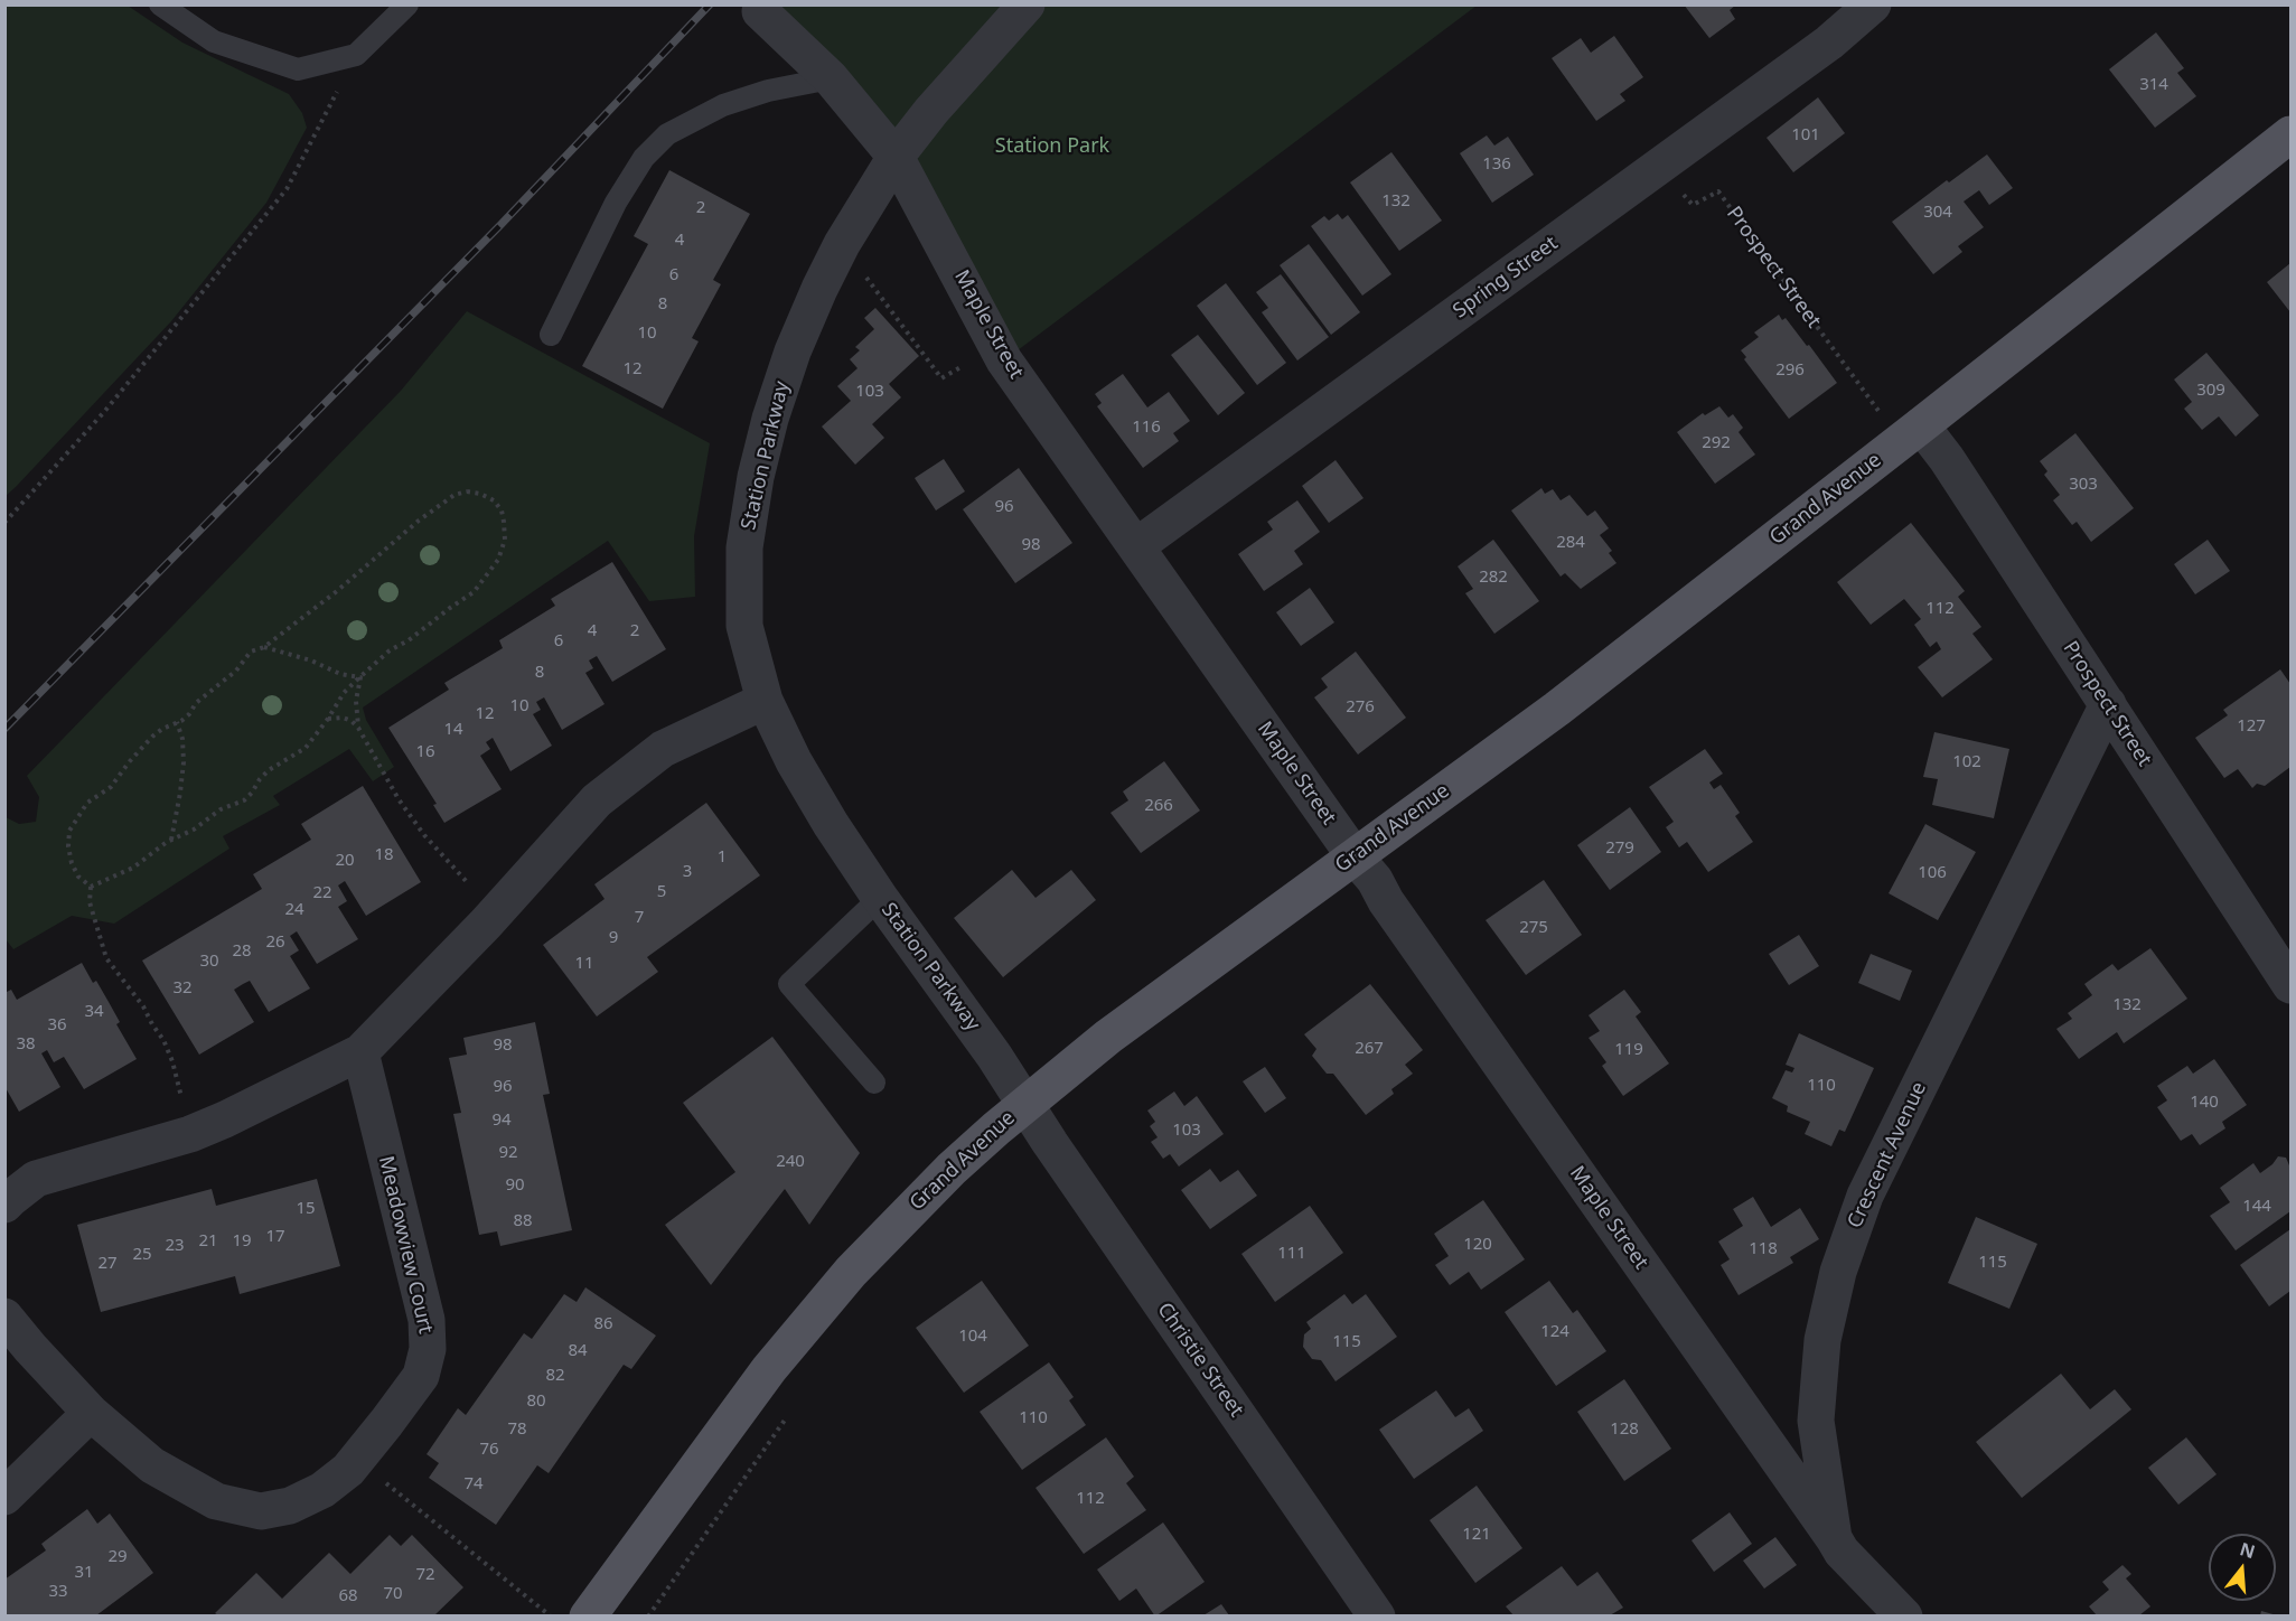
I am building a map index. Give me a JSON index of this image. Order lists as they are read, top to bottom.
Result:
{
  "streets": {
    "main road": ["Grand Avenue"],
    "street": [
      "Prospect Street",
      "Spring Street",
      "Maple Street",
      "Station Parkway",
      "Crescent Avenue",
      "Meadowview Court",
      "Christie Street"
    ]
  },
  "crossings": [
    ["Prospect Street", "Spring Street"],
    ["Prospect Street", "Grand Avenue"],
    ["Prospect Street", "Crescent Avenue"],
    ["Spring Street", "Maple Street"],
    ["Maple Street", "Station Parkway"],
    ["Maple Street", "Grand Avenue"],
    ["Maple Street", "Crescent Avenue"],
    ["Station Parkway", "Grand Avenue"],
    ["Station Parkway", "Christie Street"],
    ["Grand Avenue", "Christie Street"]
  ],
  "parks": ["Station Park"],
  "house_numbers": [
    "314",
    "101",
    "136",
    "132",
    "2",
    "304",
    "4",
    "6",
    "8",
    "10",
    "12",
    "296",
    "309",
    "103",
    "116",
    "292",
    "303",
    "96",
    "284",
    "98",
    "282",
    "112",
    "4",
    "2",
    "6",
    "8",
    "10",
    "276",
    "12",
    "127",
    "14",
    "16",
    "102",
    "266",
    "279",
    "18",
    "1",
    "20",
    "3",
    "106",
    "5",
    "22",
    "24",
    "7",
    "275",
    "9",
    "26",
    "28",
    "30",
    "11",
    "32",
    "132",
    "34",
    "36",
    "38",
    "98",
    "267",
    "119",
    "110",
    "96",
    "140",
    "94",
    "103",
    "92",
    "240",
    "90",
    "144",
    "15",
    "88",
    "17",
    "21",
    "19",
    "120",
    "23",
    "118",
    "111",
    "25",
    "115",
    "27",
    "86",
    "124",
    "104",
    "115",
    "84",
    "82",
    "80",
    "110",
    "78",
    "128",
    "76",
    "74",
    "112",
    "121",
    "29",
    "31",
    "72",
    "33",
    "70",
    "68"
  ],
  "north": "top"
}
